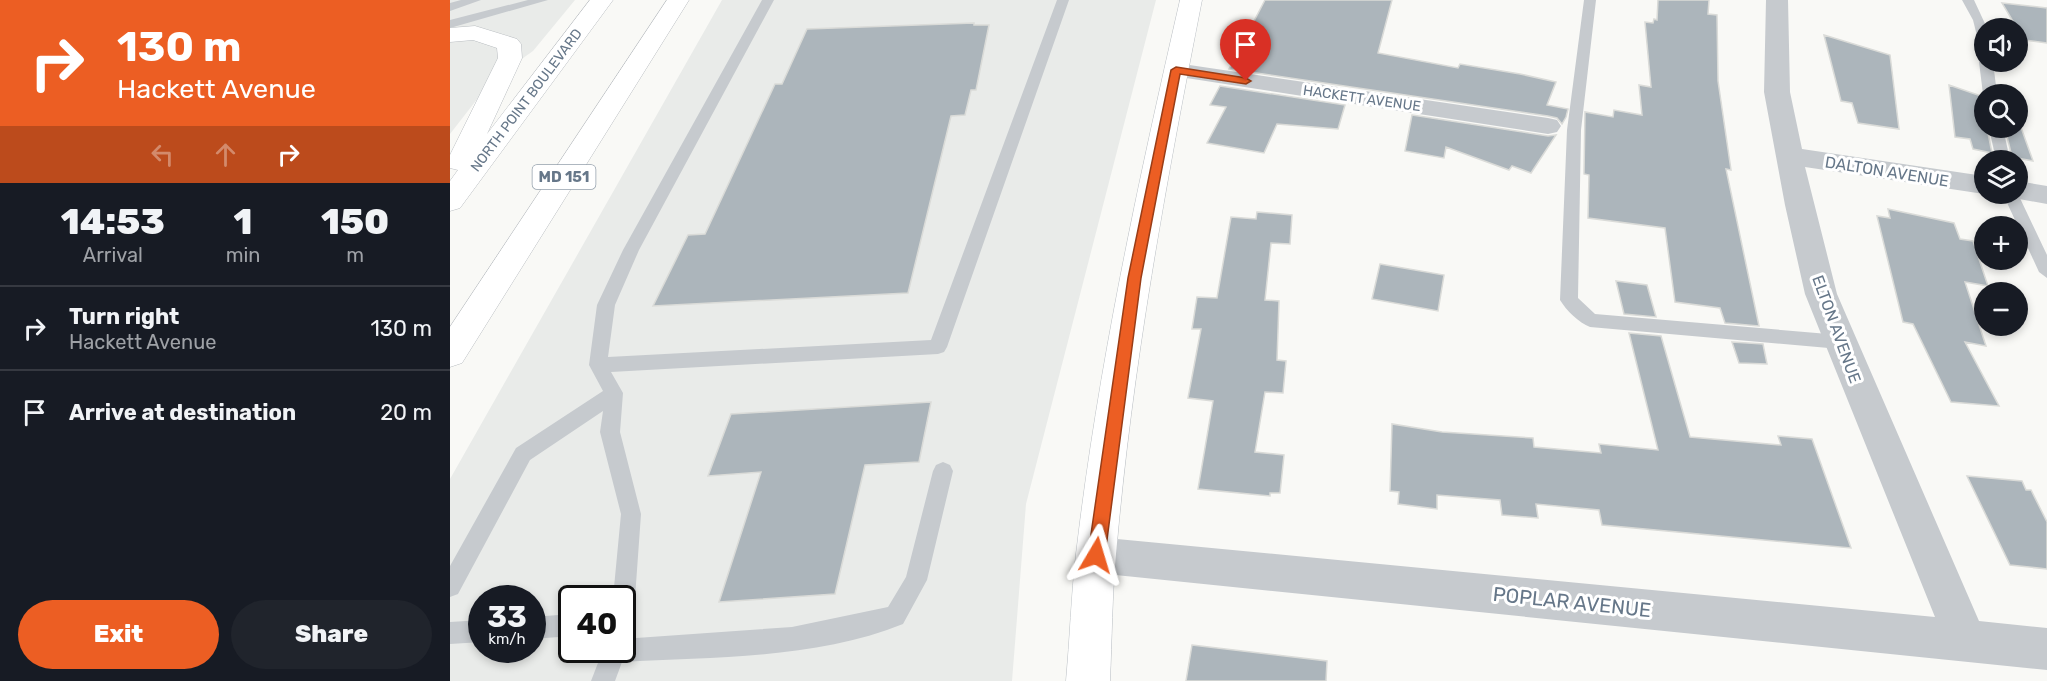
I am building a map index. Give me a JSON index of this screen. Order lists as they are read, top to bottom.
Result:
{
  "streets": {
    "main road": ["NORTH POINT BOULEVARD", "MD 151"],
    "street": [
      "HACKETT AVENUE",
      "DALTON AVENUE",
      "ELTON AVENUE",
      "POPLAR AVENUE"
    ]
  },
  "crossings": [
    ["DALTON AVENUE", "ELTON AVENUE"],
    ["ELTON AVENUE", "POPLAR AVENUE"]
  ],
  "page": {
    "turn": ["130 m", "Hackett Avenue"],
    "map_buttons": ["+", "−"],
    "eta": [
      "14:53",
      "Arrival",
      "1",
      "min",
      "150",
      "m"
    ],
    "list": [
      {
        "name": "Turn right",
        "note": "Hackett Avenue",
        "value": "130 m"
      },
      {
        "name": "Arrive at destination",
        "value": "20 m"
      }
    ],
    "speed": "33 km/h",
    "limit": "40",
    "buttons": ["Exit", "Share"]
  }
}
